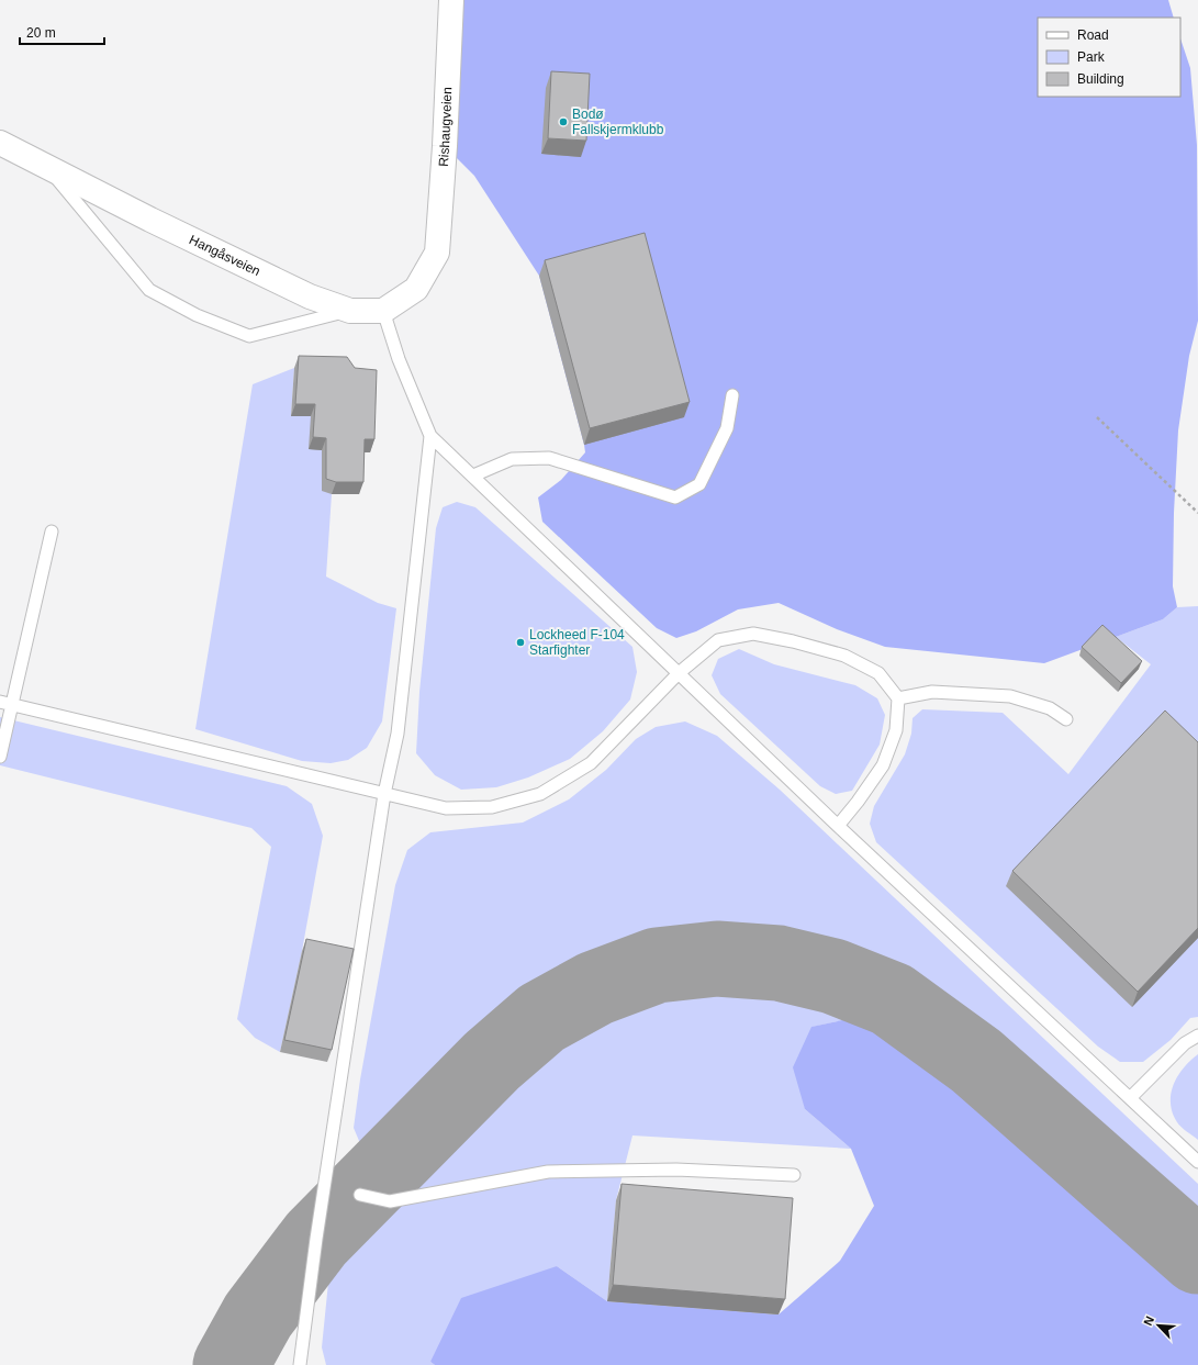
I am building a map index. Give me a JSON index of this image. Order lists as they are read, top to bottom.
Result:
{
  "streets": {
    "street": ["Rishaugveien", "Hangåsveien"]
  },
  "crossings": [
    ["Rishaugveien", "Hangåsveien"]
  ],
  "places": ["Bodø Fallskjermklubb", "Lockheed F-104 Starfighter"],
  "legend": ["Road", "Park", "Building"],
  "scale_bar": "20 m",
  "north": "top left"
}
